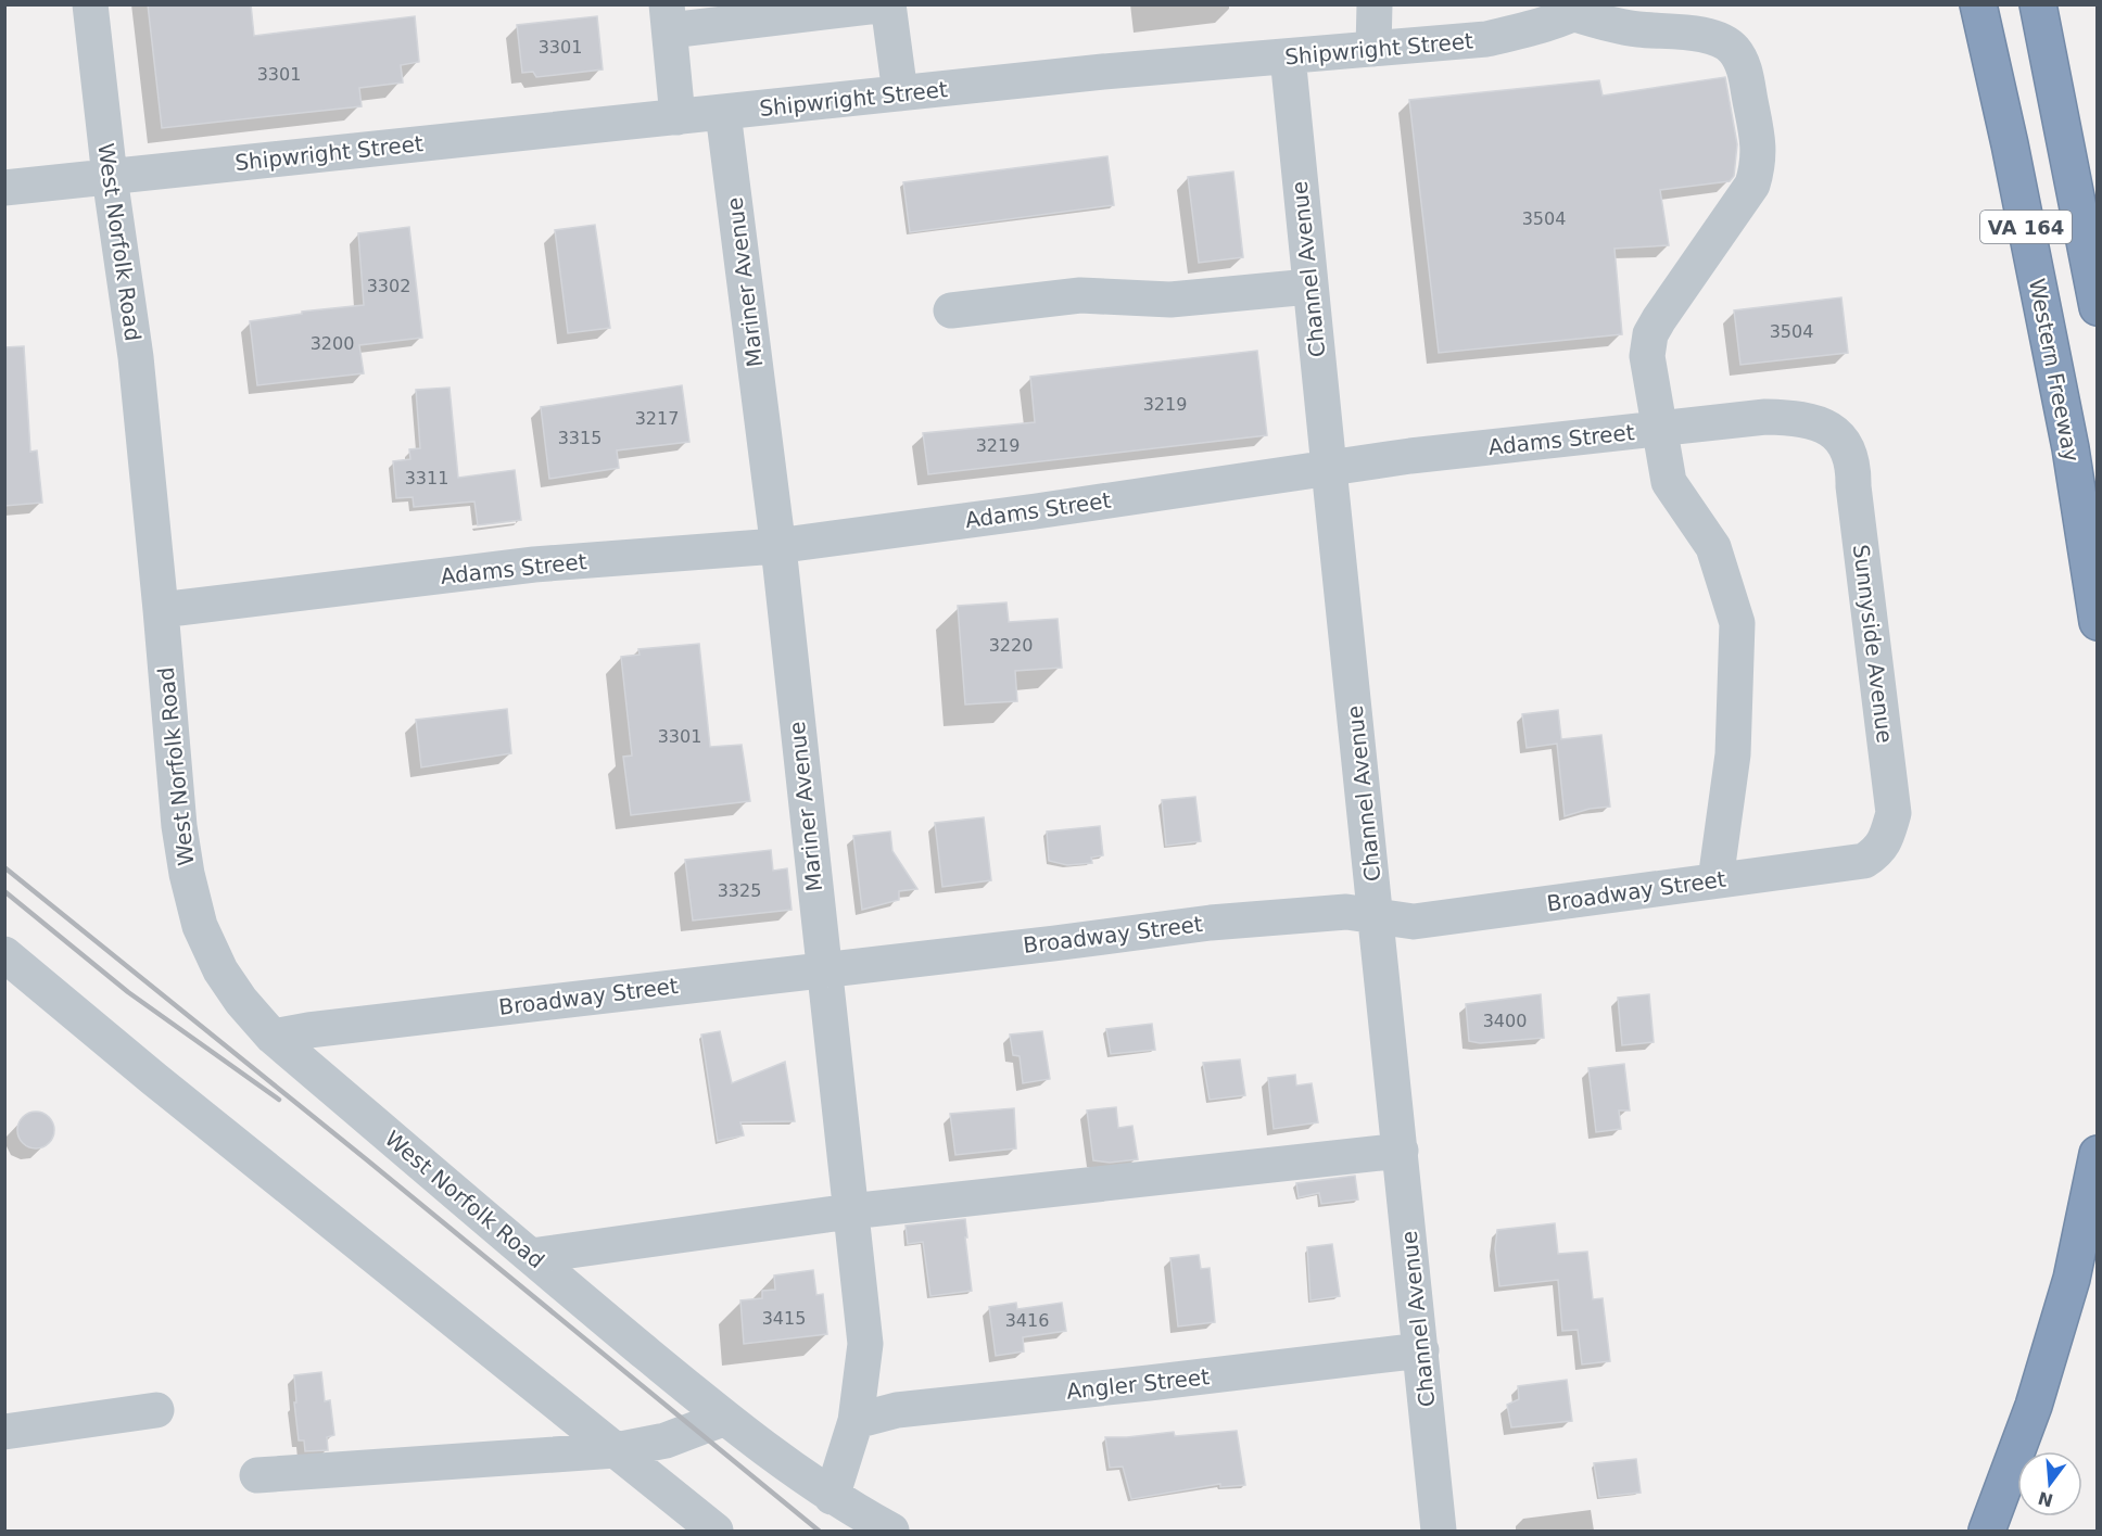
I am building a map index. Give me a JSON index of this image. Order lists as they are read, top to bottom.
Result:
{
  "streets": {
    "highway": ["VA 164", "Western Freeway"],
    "street": [
      "Shipwright Street",
      "West Norfolk Road",
      "Channel Avenue",
      "Mariner Avenue",
      "Adams Street",
      "Sunnyside Avenue",
      "Broadway Street",
      "Angler Street"
    ]
  },
  "crossings": [
    ["Shipwright Street", "West Norfolk Road"],
    ["Shipwright Street", "Channel Avenue"],
    ["Shipwright Street", "Mariner Avenue"],
    ["West Norfolk Road", "Mariner Avenue"],
    ["West Norfolk Road", "Adams Street"],
    ["West Norfolk Road", "Broadway Street"],
    ["Channel Avenue", "Adams Street"],
    ["Channel Avenue", "Broadway Street"],
    ["Channel Avenue", "Angler Street"],
    ["Mariner Avenue", "Adams Street"],
    ["Mariner Avenue", "Broadway Street"],
    ["Mariner Avenue", "Angler Street"],
    ["Adams Street", "Sunnyside Avenue"],
    ["Sunnyside Avenue", "Broadway Street"]
  ],
  "house_numbers": [
    "3301",
    "3301",
    "3504",
    "3302",
    "3504",
    "3200",
    "3219",
    "3217",
    "3315",
    "3219",
    "3311",
    "3220",
    "3301",
    "3325",
    "3400",
    "3415",
    "3416"
  ],
  "north": "bottom"
}
